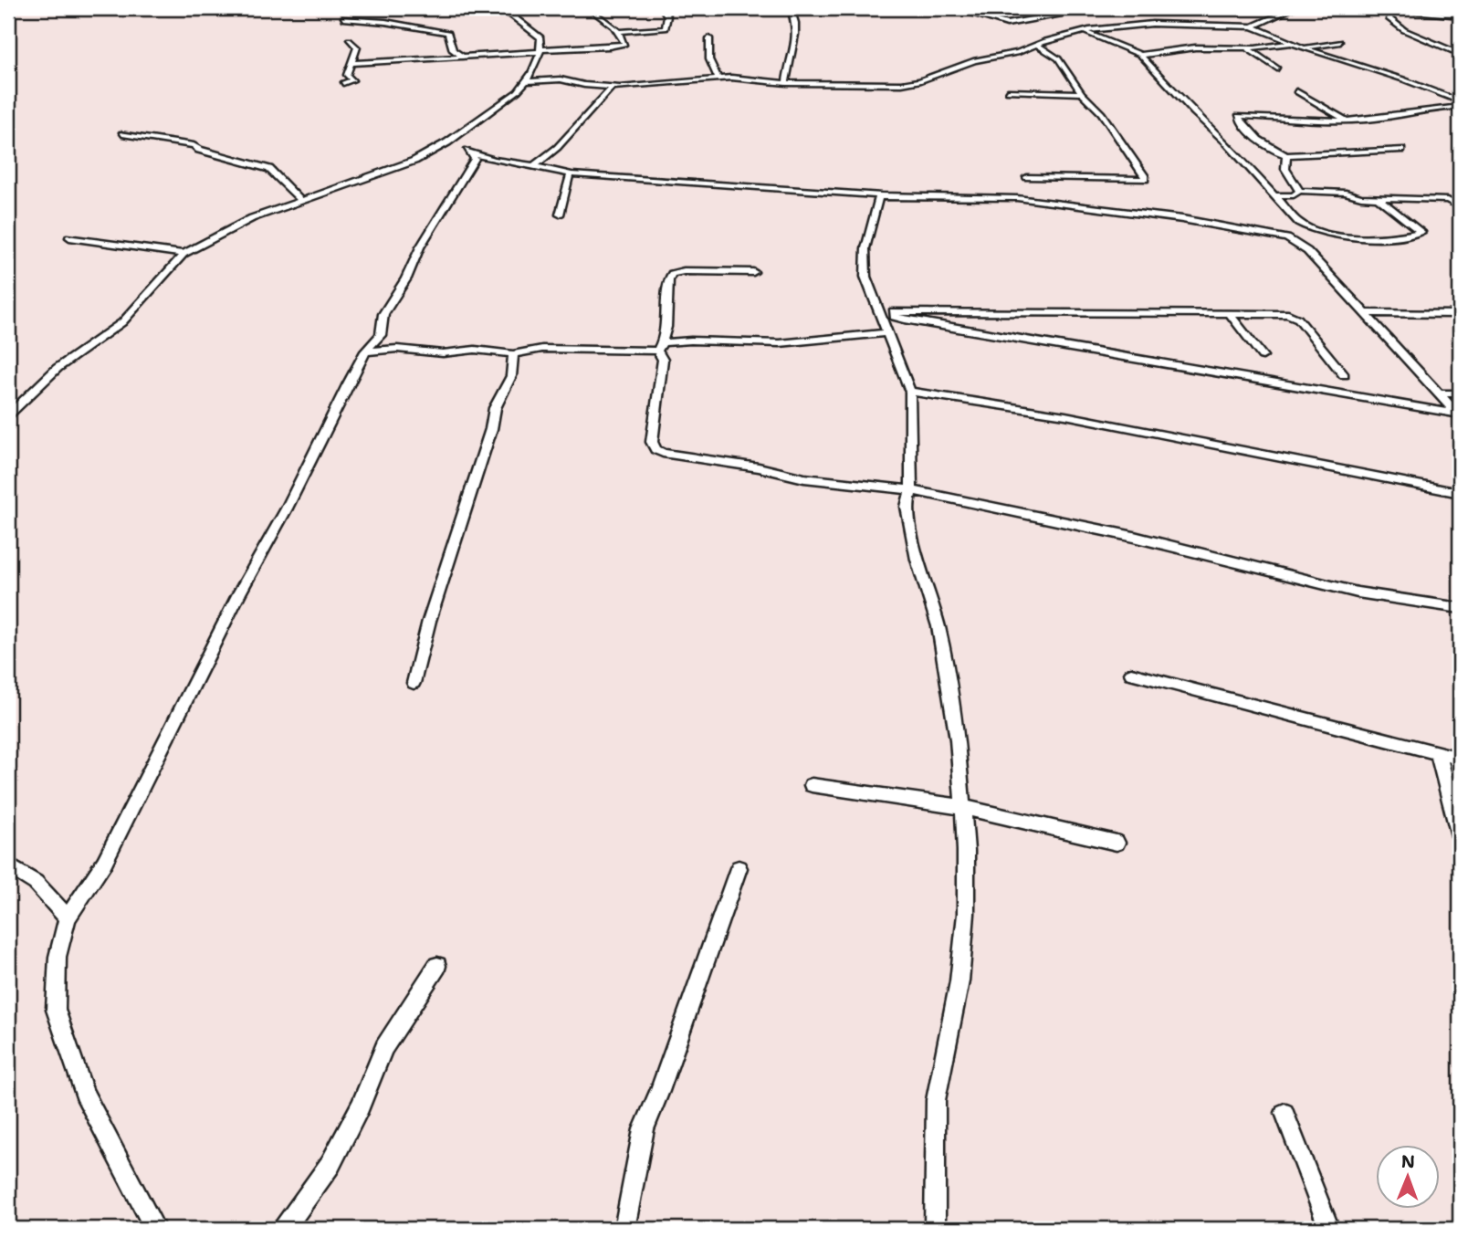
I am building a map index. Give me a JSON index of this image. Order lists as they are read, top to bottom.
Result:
{
  "north": "top"
}
